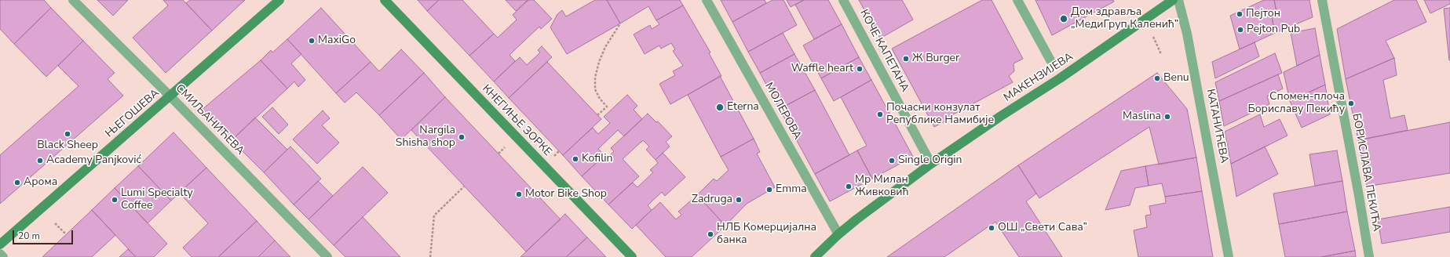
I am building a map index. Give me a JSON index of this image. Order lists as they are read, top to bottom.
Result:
{
  "streets": {
    "street": [
      "КОЧЕ КАПЕТАНА",
      "МАКЕНЗИЈЕВА",
      "МОЛЕРОВА",
      "ЊЕГОШЕВА",
      "СМИЉАНИЋЕВА",
      "КНЕГИЊЕ ЗОРКЕ",
      "КАТАНИЋЕВА",
      "БОРИСЛАВА ПЕКИЋА"
    ]
  },
  "crossings": [
    ["КОЧЕ КАПЕТАНА", "МАКЕНЗИЈЕВА"],
    ["МАКЕНЗИЈЕВА", "МОЛЕРОВА"],
    ["ЊЕГОШЕВА", "СМИЉАНИЋЕВА"]
  ],
  "places": [
    "Пејтон",
    "Дом здравља „МедиГруп Каленић”",
    "Pejton Pub",
    "MaxiGo",
    "Ж Burger",
    "Waffle heart",
    "Benu",
    "Спомен-плоча Бориславу Пекићу",
    "Eterna",
    "Почасни конзулат Републике Намибије",
    "Maslina",
    "Black Sheep",
    "Nargila Shisha shop",
    "Kofilin",
    "Academy Panjković",
    "Single Origin",
    "Арома",
    "Мр Милан Живковић",
    "Emma",
    "Motor Bike Shop",
    "Lumi Specialty Coffee",
    "Zadruga",
    "ОШ „Свети Сава”",
    "НЛБ Комерцијална банка"
  ],
  "scale_bar": "20 m"
}
